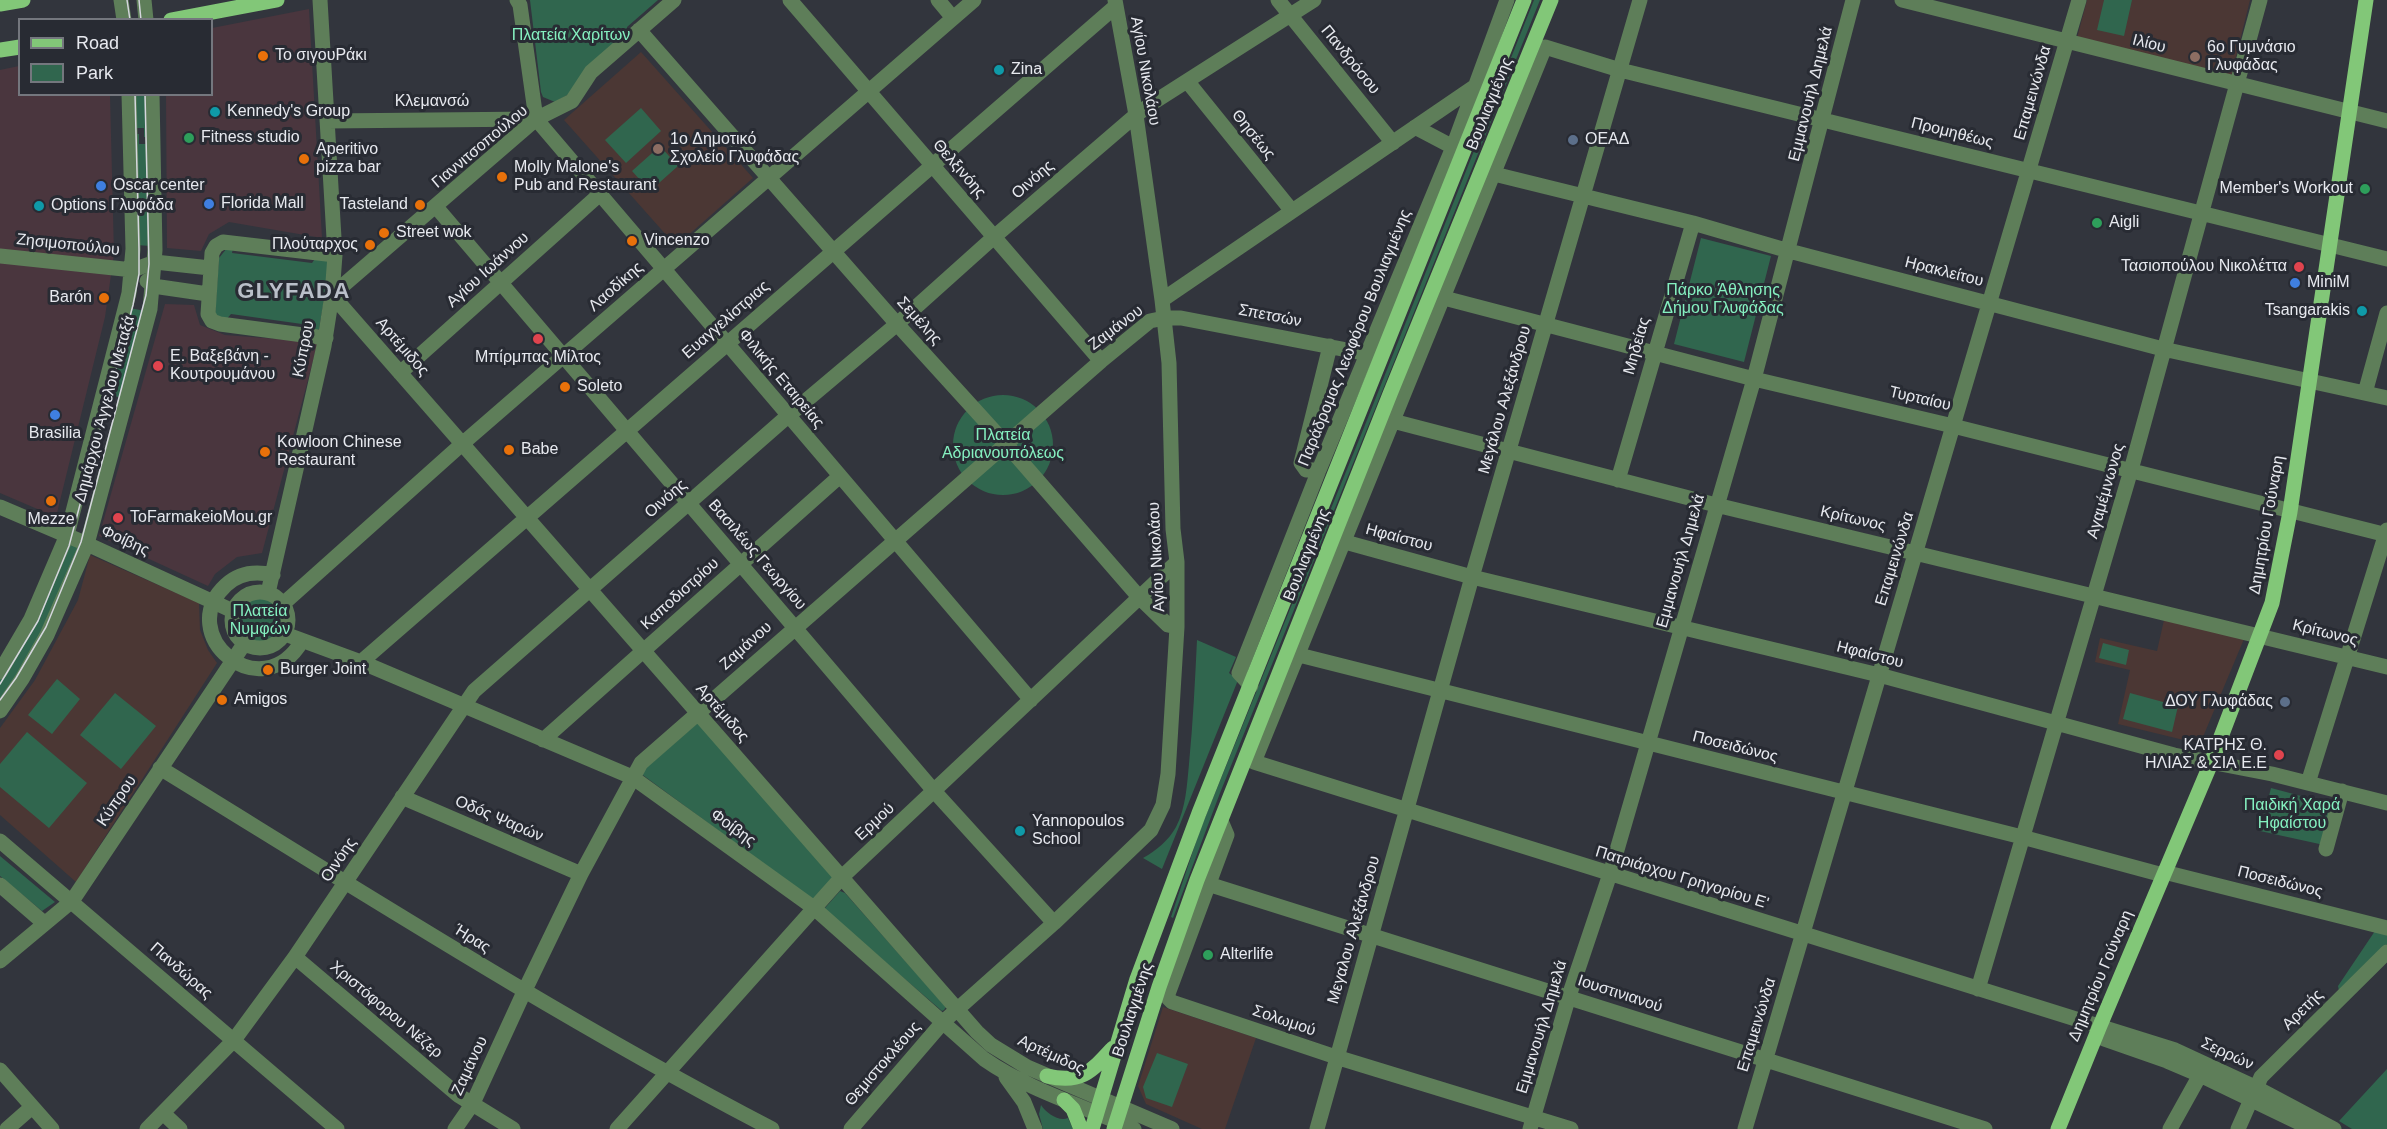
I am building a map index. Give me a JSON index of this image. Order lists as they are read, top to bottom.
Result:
{
  "streets": {
    "main road": ["Βουλιαγμένης", "Δημητρίου Γούναρη"],
    "street": [
      "Ιλίου",
      "Πανδρόσου",
      "Αγίου Νικολάου",
      "Επαμεινώνδα",
      "Εμμανουήλ Δημελά",
      "Κλεμανσώ",
      "Προμηθέως",
      "Θησέως",
      "Γιαννιτσοπούλου",
      "Θελξινόης",
      "Οινόης",
      "Ζησιμοπούλου",
      "Αγίου Ιωάννου",
      "Ηρακλείτου",
      "Λαοδίκης",
      "Σπετσών",
      "Ευαγγελίστριας",
      "Σεμέλης",
      "Ζαμάνου",
      "Παράδρομος Λεωφόρου Βουλιαγμένης",
      "Μηδείας",
      "Αρτέμιδος",
      "Κύπρου",
      "Φιλικής Εταιρείας",
      "Τυρταίου",
      "Μεγάλου Αλεξάνδρου",
      "Δημάρχου Άγγελου Μεταξά",
      "Αγαμέμνωνος",
      "Κρίτωνος",
      "Ηφαίστου",
      "Φοίβης",
      "Βασιλέως Γεωργίου",
      "Καποδιστρίου",
      "Ποσειδώνος",
      "Οδóς Ψαρών",
      "Ερμού",
      "Πατριάρχου Γρηγορίου E'",
      "Μεγαλου Αλεξάνδρου",
      "Ήρας",
      "Πανδώρας",
      "Ιουστινιανού",
      "Χριστόφορου Νέζερ",
      "Αρετής",
      "Σολωμού",
      "Σερρών",
      "Θεμιστοκλέους"
    ]
  },
  "crossings": [
    ["Ιλίου", "Επαμεινώνδα"],
    ["Ιλίου", "Αγαμέμνωνος"],
    ["Ιλίου", "Δημητρίου Γούναρη"],
    ["Πανδρόσου", "Οινόης"],
    ["Πανδρόσου", "Ζαμάνου"],
    ["Αγίου Νικολάου", "Οινόης"],
    ["Αγίου Νικολάου", "Σπετσών"],
    ["Αγίου Νικολάου", "Ευαγγελίστριας"],
    ["Αγίου Νικολάου", "Σεμέλης"],
    ["Αγίου Νικολάου", "Ζαμάνου"],
    ["Αγίου Νικολάου", "Αρτέμιδος"],
    ["Αγίου Νικολάου", "Φοίβης"],
    ["Αγίου Νικολάου", "Βασιλέως Γεωργίου"],
    ["Αγίου Νικολάου", "Ερμού"],
    ["Αγίου Νικολάου", "Θεμιστοκλέους"],
    ["Επαμεινώνδα", "Προμηθέως"],
    ["Επαμεινώνδα", "Ηρακλείτου"],
    ["Επαμεινώνδα", "Τυρταίου"],
    ["Επαμεινώνδα", "Κρίτωνος"],
    ["Επαμεινώνδα", "Ηφαίστου"],
    ["Επαμεινώνδα", "Ποσειδώνος"],
    ["Επαμεινώνδα", "Πατριάρχου Γρηγορίου E'"],
    ["Επαμεινώνδα", "Ιουστινιανού"],
    ["Εμμανουήλ Δημελά", "Προμηθέως"],
    ["Εμμανουήλ Δημελά", "Ηρακλείτου"],
    ["Εμμανουήλ Δημελά", "Τυρταίου"],
    ["Εμμανουήλ Δημελά", "Κρίτωνος"],
    ["Εμμανουήλ Δημελά", "Ηφαίστου"],
    ["Εμμανουήλ Δημελά", "Ποσειδώνος"],
    ["Εμμανουήλ Δημελά", "Πατριάρχου Γρηγορίου E'"],
    ["Εμμανουήλ Δημελά", "Ιουστινιανού"],
    ["Εμμανουήλ Δημελά", "Σολωμού"],
    ["Κλεμανσώ", "Γιαννιτσοπούλου"],
    ["Κλεμανσώ", "Κύπρου"],
    ["Κλεμανσώ", "Φιλικής Εταιρείας"],
    ["Βουλιαγμένης", "Παράδρομος Λεωφόρου Βουλιαγμένης"],
    ["Βουλιαγμένης", "Αρτέμιδος"],
    ["Βουλιαγμένης", "Κρίτωνος"],
    ["Βουλιαγμένης", "Φοίβης"],
    ["Βουλιαγμένης", "Σολωμού"],
    ["Προμηθέως", "Ηρακλείτου"],
    ["Προμηθέως", "Μεγάλου Αλεξάνδρου"],
    ["Προμηθέως", "Αγαμέμνωνος"],
    ["Προμηθέως", "Δημητρίου Γούναρη"],
    ["Θησέως", "Οινόης"],
    ["Θησέως", "Ζαμάνου"],
    ["Γιαννιτσοπούλου", "Σεμέλης"],
    ["Γιαννιτσοπούλου", "Αρτέμιδος"],
    ["Γιαννιτσοπούλου", "Κύπρου"],
    ["Γιαννιτσοπούλου", "Φιλικής Εταιρείας"],
    ["Γιαννιτσοπούλου", "Βασιλέως Γεωργίου"],
    ["Θελξινόης", "Οινόης"],
    ["Θελξινόης", "Λαοδίκης"],
    ["Θελξινόης", "Ευαγγελίστριας"],
    ["Θελξινόης", "Ζαμάνου"],
    ["Οινόης", "Σεμέλης"],
    ["Οινόης", "Αρτέμιδος"],
    ["Οινόης", "Φιλικής Εταιρείας"],
    ["Οινόης", "Φοίβης"],
    ["Οινόης", "Βασιλέως Γεωργίου"],
    ["Οινόης", "Οδóς Ψαρών"],
    ["Οινόης", "Ήρας"],
    ["Οινόης", "Πανδώρας"],
    ["Οινόης", "Χριστόφορου Νέζερ"],
    ["Ζησιμοπούλου", "Δημάρχου Άγγελου Μεταξά"],
    ["Αγίου Ιωάννου", "Αρτέμιδος"],
    ["Αγίου Ιωάννου", "Φιλικής Εταιρείας"],
    ["Αγίου Ιωάννου", "Βασιλέως Γεωργίου"],
    ["Ηρακλείτου", "Μηδείας"],
    ["Ηρακλείτου", "Μεγάλου Αλεξάνδρου"],
    ["Ηρακλείτου", "Αγαμέμνωνος"],
    ["Ηρακλείτου", "Δημητρίου Γούναρη"],
    ["Λαοδίκης", "Σεμέλης"],
    ["Λαοδίκης", "Αρτέμιδος"],
    ["Λαοδίκης", "Κύπρου"],
    ["Λαοδίκης", "Φιλικής Εταιρείας"],
    ["Λαοδίκης", "Φοίβης"],
    ["Λαοδίκης", "Βασιλέως Γεωργίου"],
    ["Σπετσών", "Ζαμάνου"],
    ["Σπετσών", "Παράδρομος Λεωφόρου Βουλιαγμένης"],
    ["Ευαγγελίστριας", "Σεμέλης"],
    ["Ευαγγελίστριας", "Αρτέμιδος"],
    ["Ευαγγελίστριας", "Φιλικής Εταιρείας"],
    ["Ευαγγελίστριας", "Φοίβης"],
    ["Ευαγγελίστριας", "Βασιλέως Γεωργίου"],
    ["Σεμέλης", "Ζαμάνου"],
    ["Σεμέλης", "Ερμού"],
    ["Ζαμάνου", "Παράδρομος Λεωφόρου Βουλιαγμένης"],
    ["Ζαμάνου", "Αρτέμιδος"],
    ["Ζαμάνου", "Φιλικής Εταιρείας"],
    ["Ζαμάνου", "Φοίβης"],
    ["Ζαμάνου", "Βασιλέως Γεωργίου"],
    ["Ζαμάνου", "Οδóς Ψαρών"],
    ["Ζαμάνου", "Ήρας"],
    ["Ζαμάνου", "Χριστόφορου Νέζερ"],
    ["Μηδείας", "Τυρταίου"],
    ["Μηδείας", "Κρίτωνος"],
    ["Αρτέμιδος", "Κύπρου"],
    ["Αρτέμιδος", "Καποδιστρίου"],
    ["Αρτέμιδος", "Ερμού"],
    ["Κύπρου", "Φοίβης"],
    ["Κύπρου", "Ήρας"],
    ["Κύπρου", "Πανδώρας"],
    ["Φιλικής Εταιρείας", "Καποδιστρίου"],
    ["Φιλικής Εταιρείας", "Ερμού"],
    ["Τυρταίου", "Μεγάλου Αλεξάνδρου"],
    ["Τυρταίου", "Αγαμέμνωνος"],
    ["Τυρταίου", "Δημητρίου Γούναρη"],
    ["Μεγάλου Αλεξάνδρου", "Κρίτωνος"],
    ["Μεγάλου Αλεξάνδρου", "Ηφαίστου"],
    ["Μεγάλου Αλεξάνδρου", "Ποσειδώνος"],
    ["Μεγάλου Αλεξάνδρου", "Πατριάρχου Γρηγορίου E'"],
    ["Μεγάλου Αλεξάνδρου", "Μεγαλου Αλεξάνδρου"],
    ["Δημάρχου Άγγελου Μεταξά", "Φοίβης"],
    ["Αγαμέμνωνος", "Κρίτωνος"],
    ["Αγαμέμνωνος", "Ηφαίστου"],
    ["Αγαμέμνωνος", "Ποσειδώνος"],
    ["Αγαμέμνωνος", "Πατριάρχου Γρηγορίου E'"],
    ["Κρίτωνος", "Δημητρίου Γούναρη"],
    ["Δημητρίου Γούναρη", "Ηφαίστου"],
    ["Δημητρίου Γούναρη", "Ποσειδώνος"],
    ["Δημητρίου Γούναρη", "Πατριάρχου Γρηγορίου E'"],
    ["Δημητρίου Γούναρη", "Σερρών"],
    ["Φοίβης", "Καποδιστρίου"],
    ["Φοίβης", "Ερμού"],
    ["Φοίβης", "Θεμιστοκλέους"],
    ["Βασιλέως Γεωργίου", "Καποδιστρίου"],
    ["Βασιλέως Γεωργίου", "Ερμού"],
    ["Ποσειδώνος", "Πατριάρχου Γρηγορίου E'"],
    ["Ερμού", "Ήρας"],
    ["Πατριάρχου Γρηγορίου E'", "Μεγαλου Αλεξάνδρου"],
    ["Πατριάρχου Γρηγορίου E'", "Σερρών"],
    ["Μεγαλου Αλεξάνδρου", "Ιουστινιανού"],
    ["Μεγαλου Αλεξάνδρου", "Σολωμού"],
    ["Ιουστινιανού", "Σολωμού"],
    ["Αρετής", "Σερρών"]
  ],
  "districts": ["GLYFADA"],
  "parks": [
    "Πλατεία Χαρίτων",
    "Πάρκο Άθλησης Δήμου Γλυφάδας",
    "Πλατεία Αδριανουπόλεως",
    "Πλατεία Νυμφών",
    "Παιδική Χαρά Ηφαίστου"
  ],
  "places": [
    "Το σιγουΡάκι",
    "6ο Γυμνάσιο Γλυφάδας",
    "Zina",
    "Kennedy's Group",
    "Fitness studio",
    "ΟΕΑΔ",
    "1ο Δημοτικό Σχολείο Γλυφάδας",
    "Aperitivo pizza bar",
    "Molly Malone's Pub and Restaurant",
    "Oscar center",
    "Member's Workout",
    "Florida Mall",
    "Tasteland",
    "Options Γλυφάδα",
    "Aigli",
    "Street wok",
    "Vincenzo",
    "Πλούταρχος",
    "Τασιοπούλου Νικολέττα",
    "MiniM",
    "Barón",
    "Tsangarakis",
    "Μπίρμπας Μίλτος",
    "Ε. Βαξεβάνη - Κουτρουμάνου",
    "Soleto",
    "Brasilia",
    "Babe",
    "Kowloon Chinese Restaurant",
    "Mezze",
    "ToFarmakeioMou.gr",
    "Burger Joint",
    "Amigos",
    "ΔΟΥ Γλυφάδας",
    "ΚΑΤΡΗΣ Θ. ΗΛΙΑΣ & ΣΙΑ Ε.Ε",
    "Yannopoulos School",
    "Alterlife"
  ],
  "legend": ["Road", "Park"]
}
